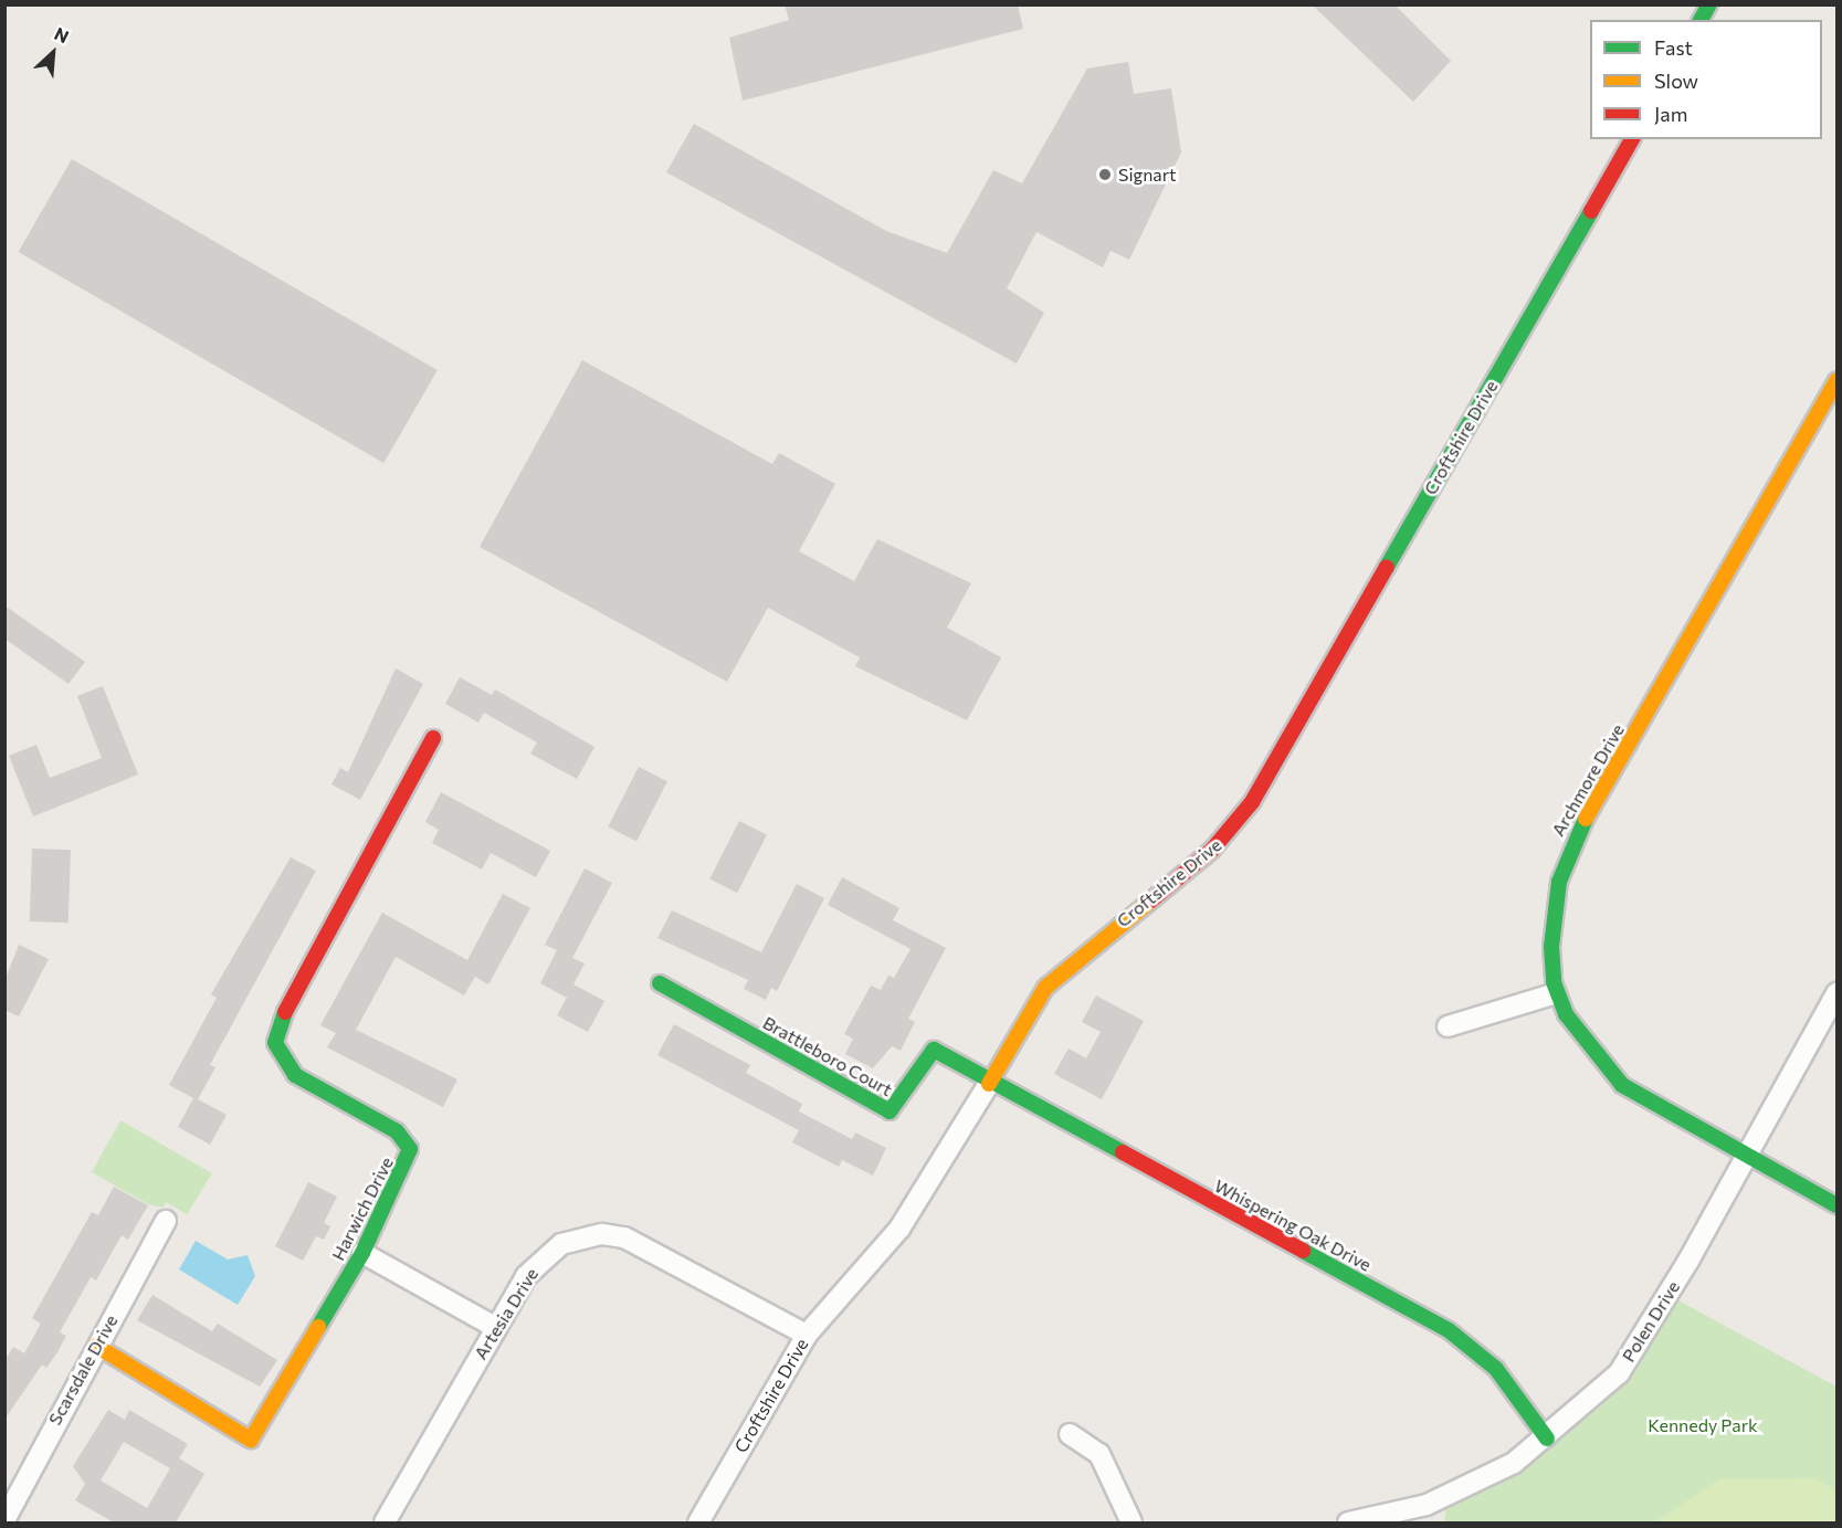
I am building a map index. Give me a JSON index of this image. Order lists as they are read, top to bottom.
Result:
{
  "streets": {
    "street": [
      "Croftshire Drive",
      "Archmore Drive",
      "Brattleboro Court",
      "Harwich Drive",
      "Whispering Oak Drive",
      "Artesia Drive",
      "Polen Drive",
      "Scarsdale Drive"
    ]
  },
  "crossings": [
    ["Croftshire Drive", "Brattleboro Court"],
    ["Croftshire Drive", "Whispering Oak Drive"],
    ["Croftshire Drive", "Artesia Drive"],
    ["Archmore Drive", "Polen Drive"],
    ["Brattleboro Court", "Whispering Oak Drive"],
    ["Harwich Drive", "Scarsdale Drive"],
    ["Whispering Oak Drive", "Polen Drive"]
  ],
  "parks": ["Kennedy Park"],
  "places": ["Signart"],
  "legend": ["Fast", "Slow", "Jam"],
  "north": "top right"
}
